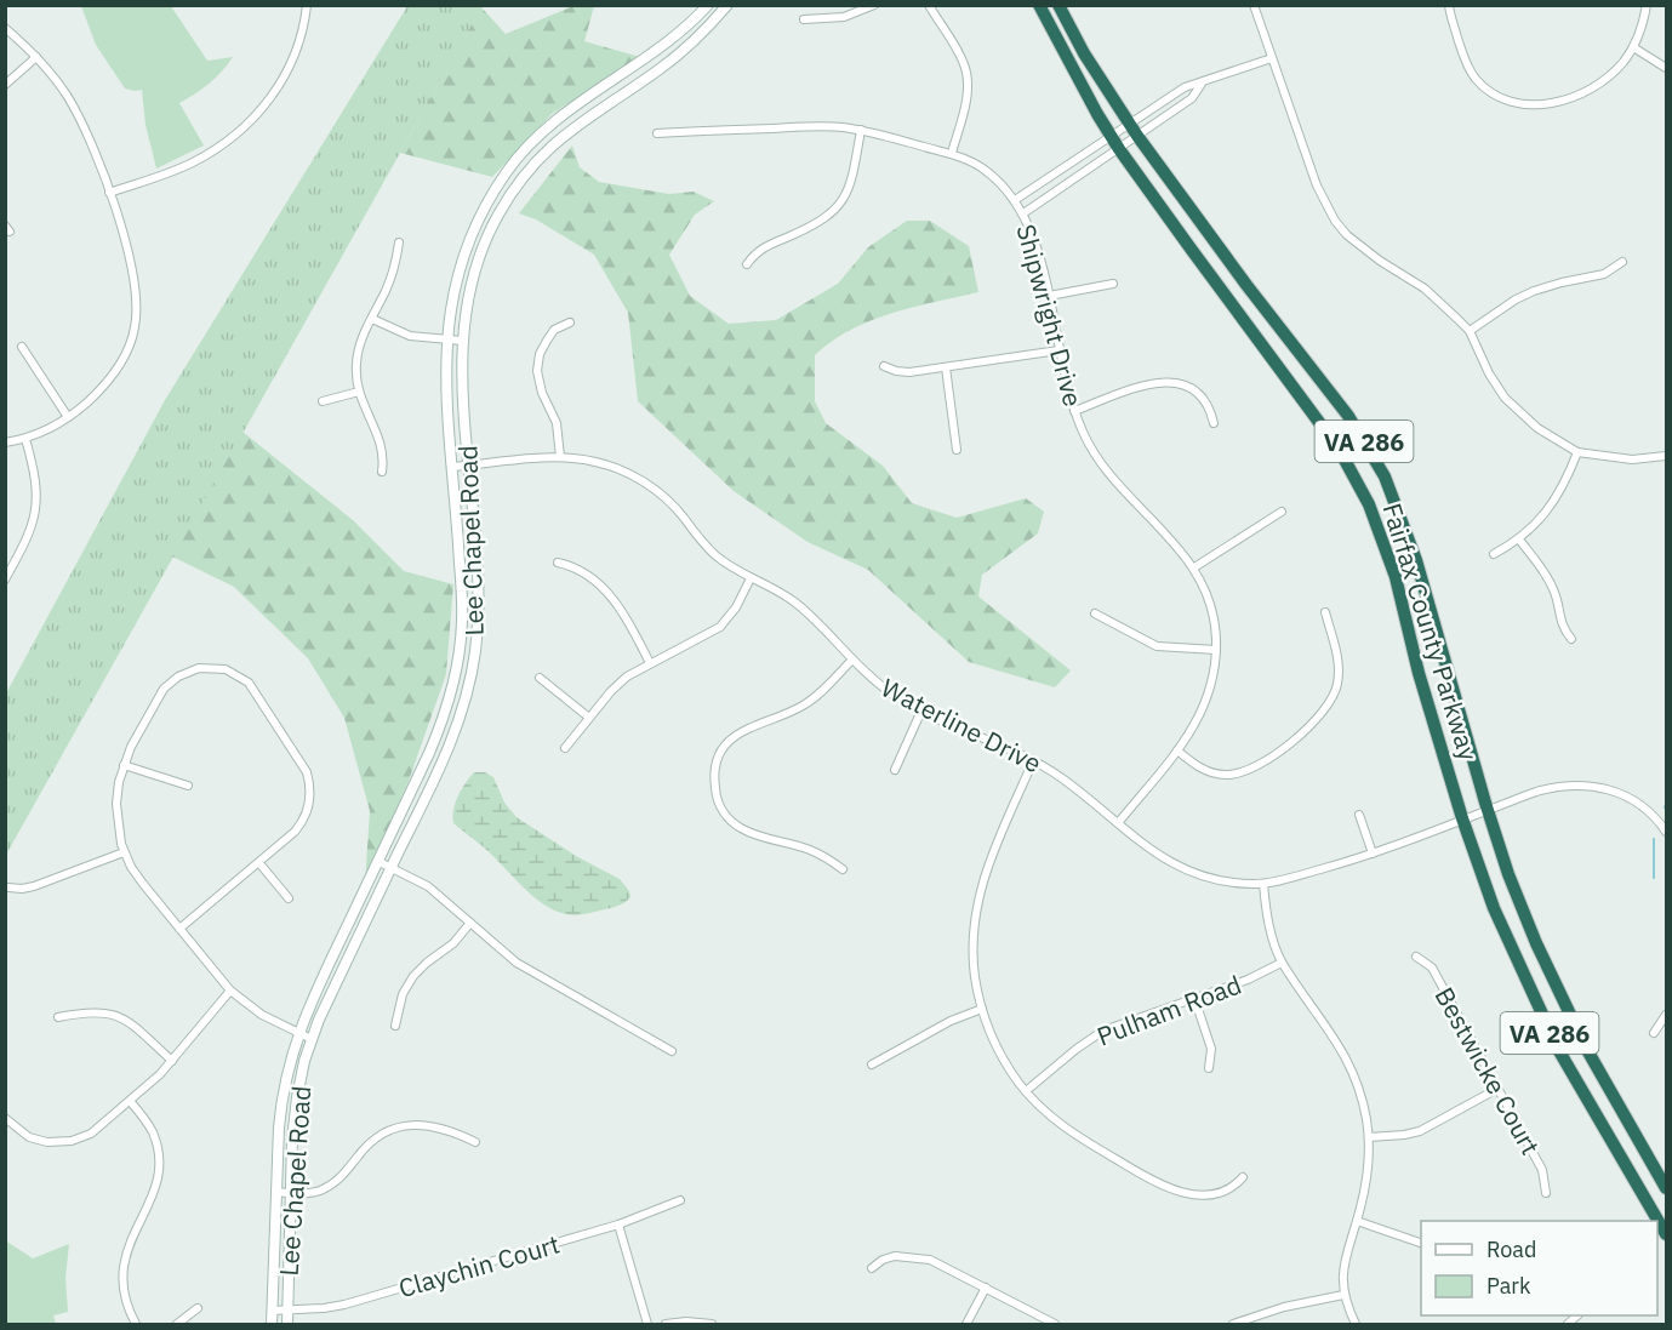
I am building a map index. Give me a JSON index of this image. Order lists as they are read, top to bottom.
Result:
{
  "streets": {
    "highway": ["VA 286", "Fairfax County Parkway"],
    "main road": ["Lee Chapel Road"],
    "street": [
      "Shipwright Drive",
      "Waterline Drive",
      "Pulham Road",
      "Bestwicke Court",
      "Claychin Court"
    ]
  },
  "crossings": [
    ["Shipwright Drive", "Waterline Drive"],
    ["Lee Chapel Road", "Waterline Drive"],
    ["Lee Chapel Road", "Claychin Court"],
    ["Fairfax County Parkway", "Waterline Drive"]
  ],
  "legend": ["Road", "Park"]
}
